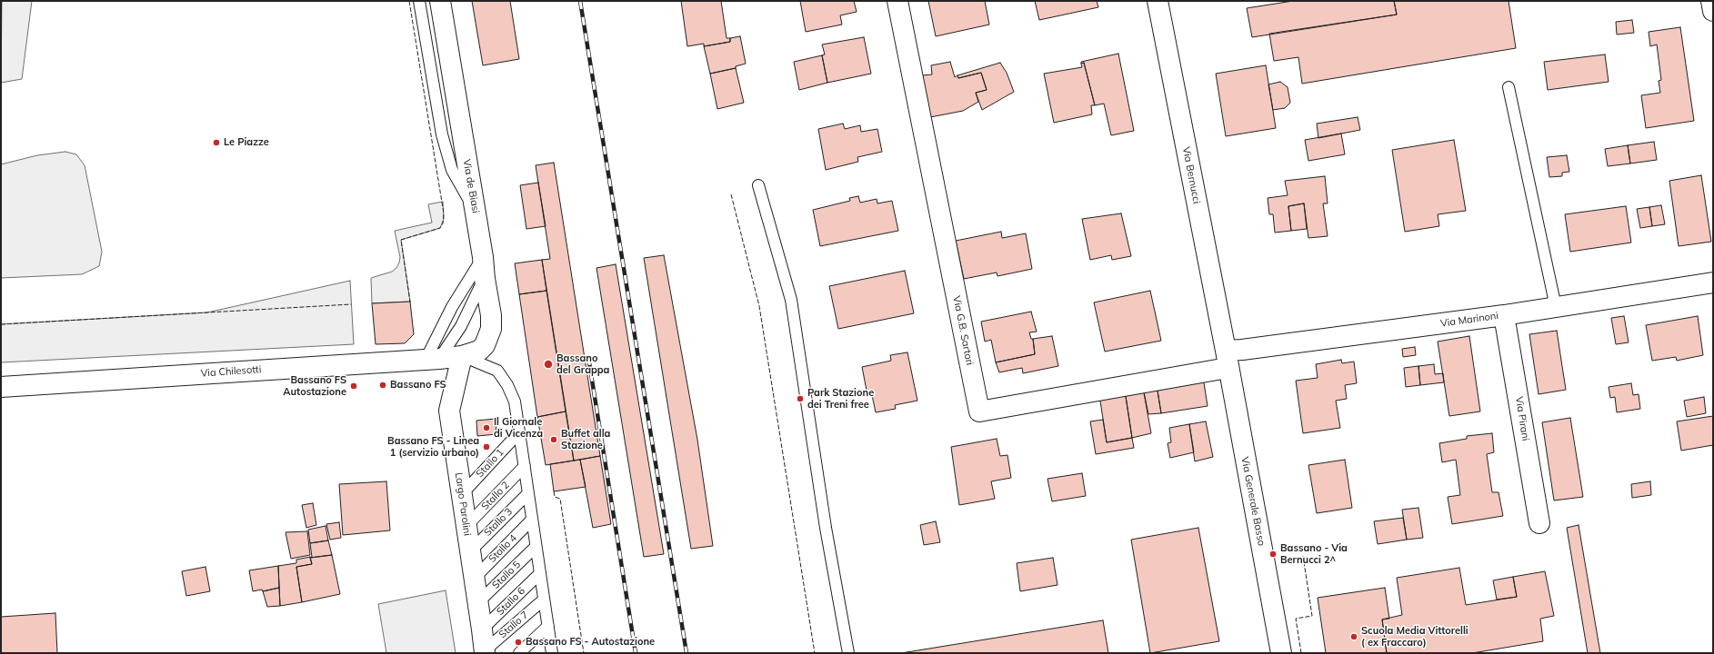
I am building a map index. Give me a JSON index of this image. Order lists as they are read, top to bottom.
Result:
{
  "streets": {
    "street": [
      "Via Bernucci",
      "Via de Biasi",
      "Via Marinoni",
      "Via G.B. Sartori",
      "Via Chilesotti",
      "Via Pirani",
      "Via Generale Basso",
      "Largo Parolini"
    ],
    "lane": [
      "Stallo 1",
      "Stallo 2",
      "Stallo 3",
      "Stallo 4",
      "Stallo 5",
      "Stallo 6",
      "Stallo 7"
    ]
  },
  "crossings": [
    ["Via Bernucci", "Via Marinoni"],
    ["Via Bernucci", "Via G.B. Sartori"],
    ["Via Bernucci", "Via Generale Basso"],
    ["Via de Biasi", "Via Chilesotti"],
    ["Via de Biasi", "Largo Parolini"],
    ["Via Marinoni", "Via G.B. Sartori"],
    ["Via Marinoni", "Via Pirani"],
    ["Via Marinoni", "Via Generale Basso"],
    ["Via G.B. Sartori", "Via Generale Basso"],
    ["Via Chilesotti", "Largo Parolini"],
    ["Stallo 1", "Largo Parolini"],
    ["Stallo 2", "Largo Parolini"],
    ["Largo Parolini", "Stallo 3"],
    ["Largo Parolini", "Stallo 4"],
    ["Largo Parolini", "Stallo 5"],
    ["Largo Parolini", "Stallo 6"],
    ["Largo Parolini", "Stallo 7"]
  ],
  "places": [
    "Le Piazze",
    "Bassano del Grappa",
    "Bassano FS",
    "Bassano FS Autostazione",
    "Park Stazione dei Treni free",
    "Il Giornale di Vicenza",
    "Buffet alla Stazione",
    "Bassano FS - Linea 1 (servizio urbano)",
    "Bassano - Via Bernucci 2^",
    "Scuola Media Vittorelli ( ex Fraccaro)",
    "Bassano FS - Autostazione"
  ]
}
